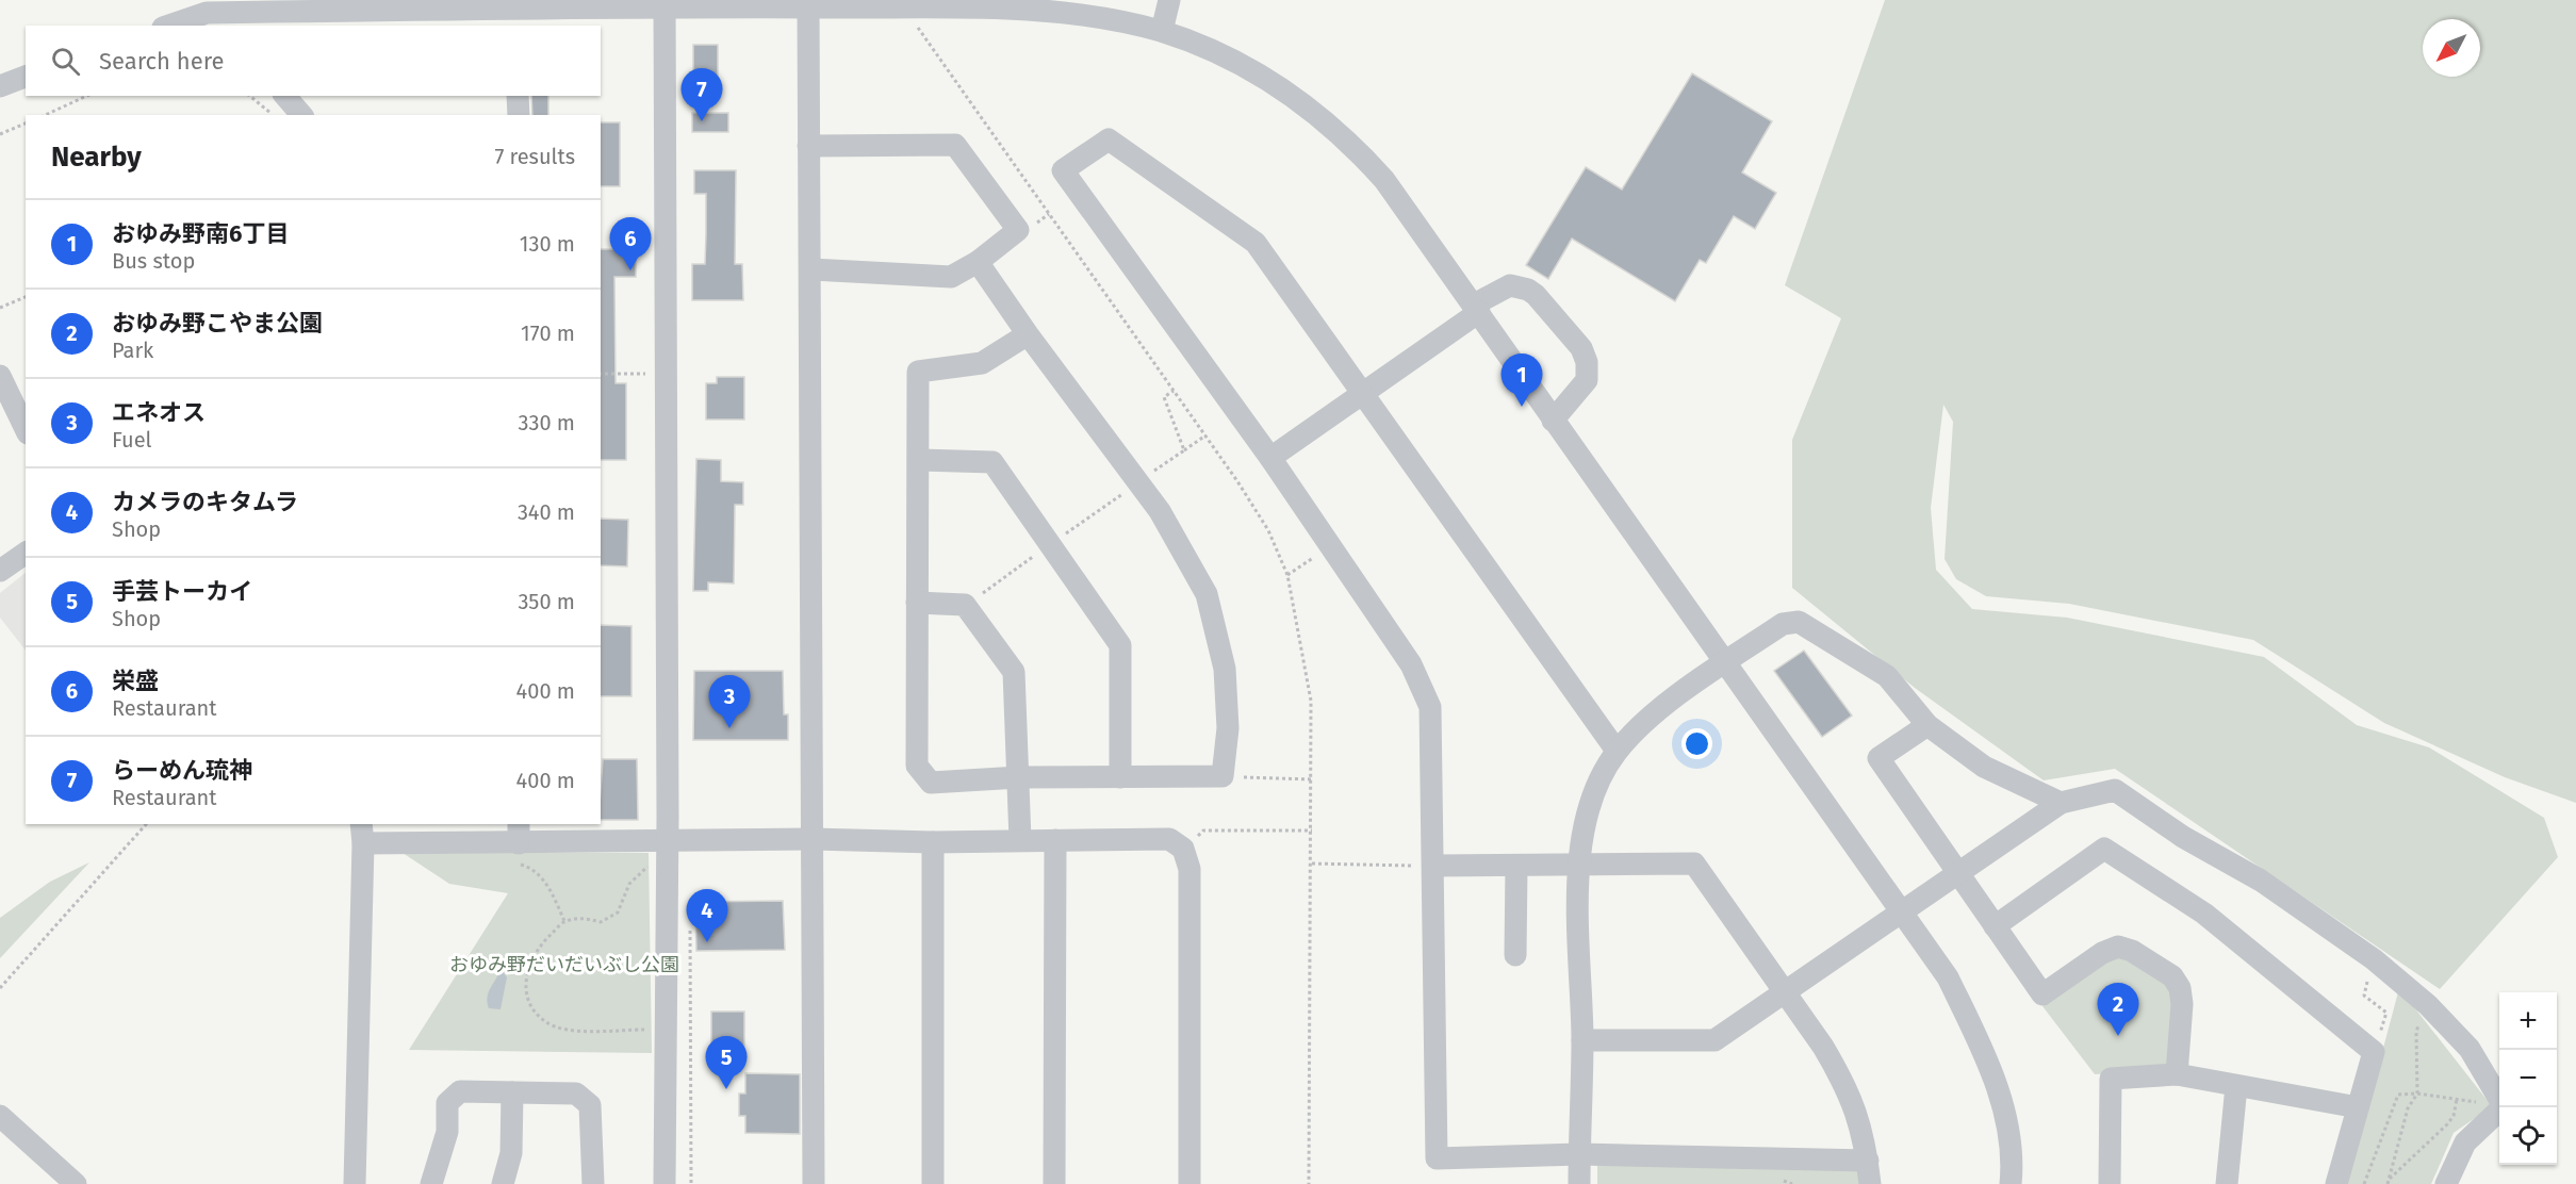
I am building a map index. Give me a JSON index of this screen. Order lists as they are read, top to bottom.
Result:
{
  "parks": ["おゆみ野だいだいぶし公園"],
  "north": "bottom left",
  "page": {
    "search": "Search here",
    "pins": [
      "7",
      "6",
      "1",
      "3",
      "4",
      "2",
      "5"
    ],
    "heading": ["Nearby", "7 results"],
    "list": [
      {
        "mark": "1",
        "name": "おゆみ野南6丁目",
        "note": "Bus stop",
        "value": "130 m"
      },
      {
        "mark": "2",
        "name": "おゆみ野こやま公園",
        "note": "Park",
        "value": "170 m"
      },
      {
        "mark": "3",
        "name": "エネオス",
        "note": "Fuel",
        "value": "330 m"
      },
      {
        "mark": "4",
        "name": "カメラのキタムラ",
        "note": "Shop",
        "value": "340 m"
      },
      {
        "mark": "5",
        "name": "手芸トーカイ",
        "note": "Shop",
        "value": "350 m"
      },
      {
        "mark": "6",
        "name": "栄盛",
        "note": "Restaurant",
        "value": "400 m"
      },
      {
        "mark": "7",
        "name": "らーめん琉神",
        "note": "Restaurant",
        "value": "400 m"
      }
    ],
    "map_buttons": ["+", "−"]
  }
}
